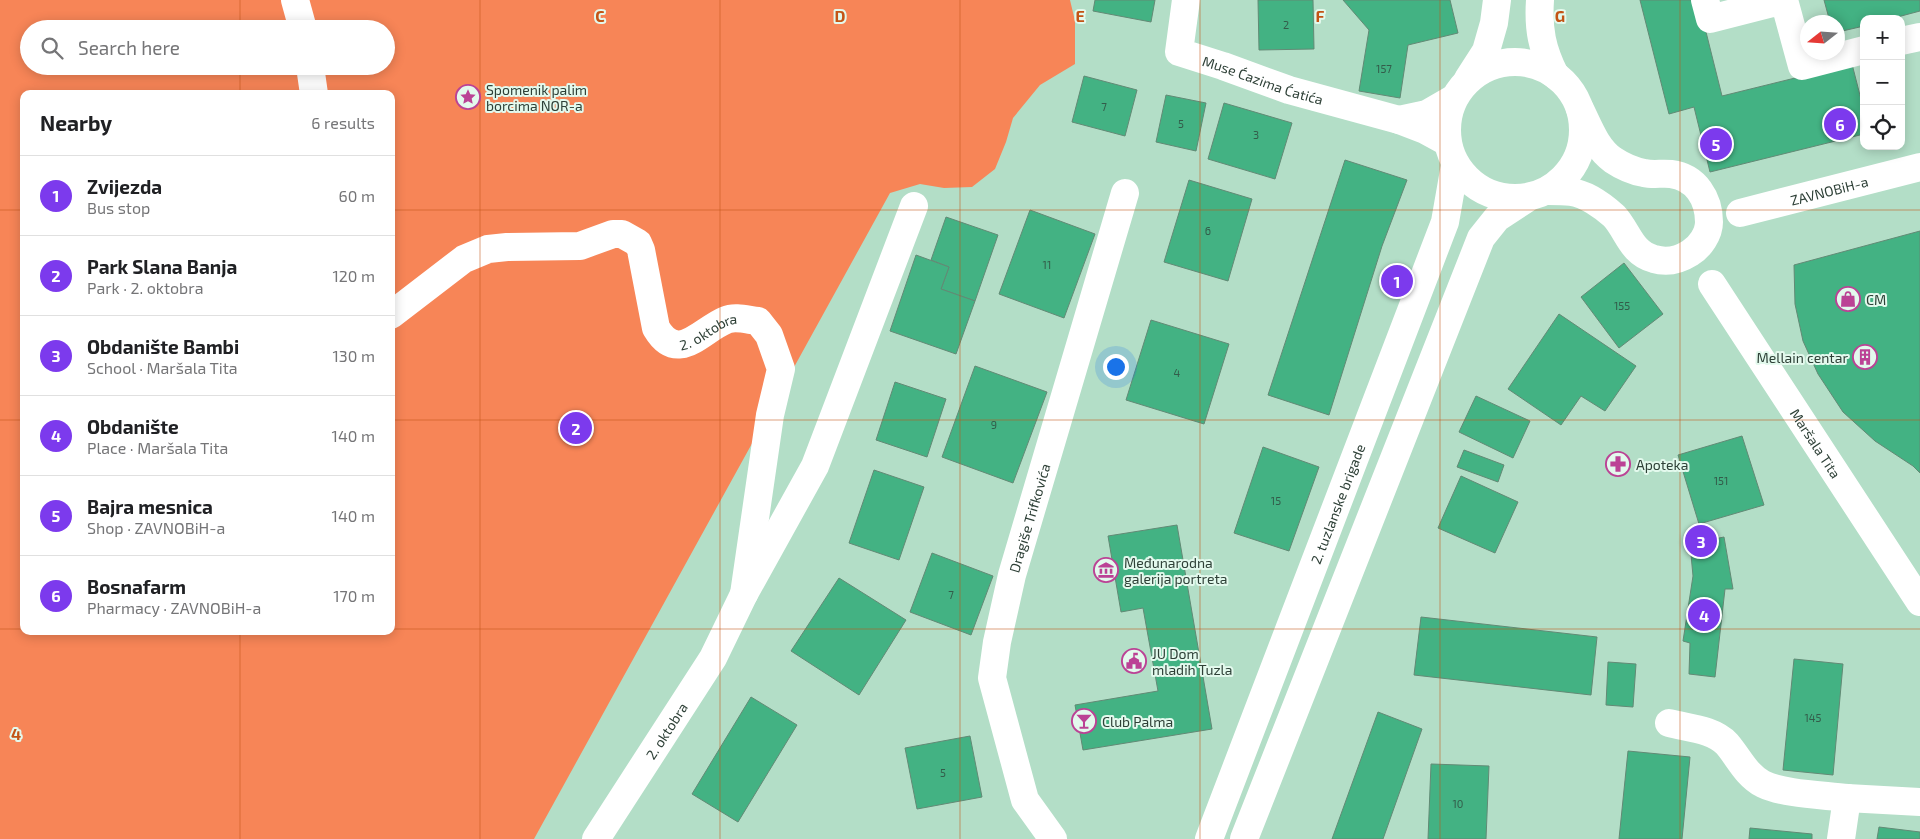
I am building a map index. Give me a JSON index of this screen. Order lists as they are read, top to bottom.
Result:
{
  "streets": {
    "street": [
      "Muse Ćazima Ćatića",
      "ZAVNOBiH-a",
      "2. oktobra",
      "Maršala Tita",
      "2. tuzlanske brigade",
      "Dragiše Trifkovića"
    ]
  },
  "places": {
    "place": ["Spomenik palim borcima NOR-a"],
    "shop": ["CM"],
    "building": ["Mellain centar"],
    "pharmacy": ["Apoteka"],
    "museum": ["Međunarodna galerija portreta"],
    "public building": ["JU Dom mladih Tuzla"],
    "bar": ["Club Palma"]
  },
  "house_numbers": [
    "2",
    "157",
    "7",
    "5",
    "3",
    "6",
    "11",
    "155",
    "4",
    "9",
    "151",
    "15",
    "7",
    "145",
    "5",
    "10"
  ],
  "north": "left",
  "page": {
    "map_buttons": ["+", "−"],
    "search": "Search here",
    "heading": ["Nearby", "6 results"],
    "pins": [
      "6",
      "5",
      "1",
      "2",
      "3",
      "4"
    ],
    "list": [
      {
        "mark": "1",
        "name": "Zvijezda",
        "note": "Bus stop",
        "value": "60 m"
      },
      {
        "mark": "2",
        "name": "Park Slana Banja",
        "note": "Park · 2. oktobra",
        "value": "120 m"
      },
      {
        "mark": "3",
        "name": "Obdanište Bambi",
        "note": "School · Maršala Tita",
        "value": "130 m"
      },
      {
        "mark": "4",
        "name": "Obdanište",
        "note": "Place · Maršala Tita",
        "value": "140 m"
      },
      {
        "mark": "5",
        "name": "Bajra mesnica",
        "note": "Shop · ZAVNOBiH-a",
        "value": "140 m"
      },
      {
        "mark": "6",
        "name": "Bosnafarm",
        "note": "Pharmacy · ZAVNOBiH-a",
        "value": "170 m"
      }
    ]
  },
  "grid": {
    "columns": [
      "C",
      "D",
      "E",
      "F",
      "G"
    ],
    "rows": ["4"]
  }
}
